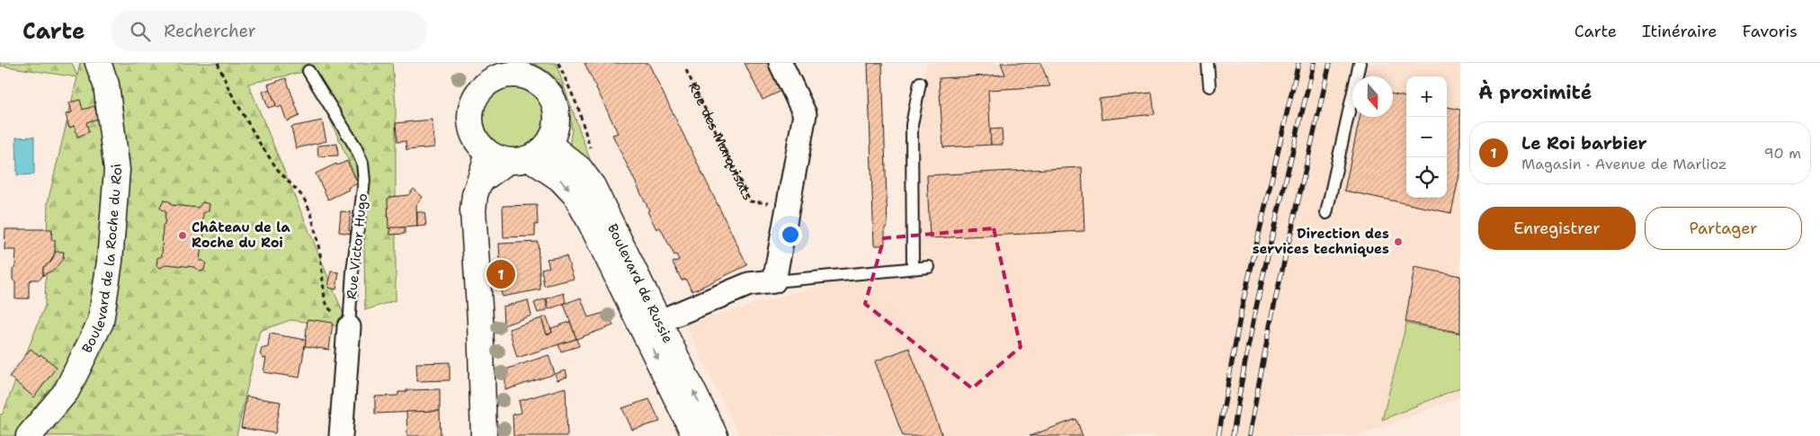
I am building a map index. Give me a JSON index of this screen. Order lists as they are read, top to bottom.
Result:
{
  "streets": {
    "main road": ["Boulevard de la Roche du Roi", "Boulevard de Russie"],
    "street": ["Rue Victor Hugo"],
    "path": ["Rue des Marquisats"]
  },
  "places": ["Château de la Roche du Roi", "Direction des services techniques"],
  "north": "bottom",
  "page": {
    "header": "Carte",
    "search": "Rechercher",
    "nav": ["Carte", "Itinéraire", "Favoris"],
    "heading": "À proximité",
    "map_buttons": ["+", "−"],
    "list": [
      {
        "mark": "1",
        "name": "Le Roi barbier",
        "note": "Magasin · Avenue de Marlioz",
        "value": "90 m"
      }
    ],
    "buttons": ["Enregistrer", "Partager"],
    "pins": "1"
  }
}
